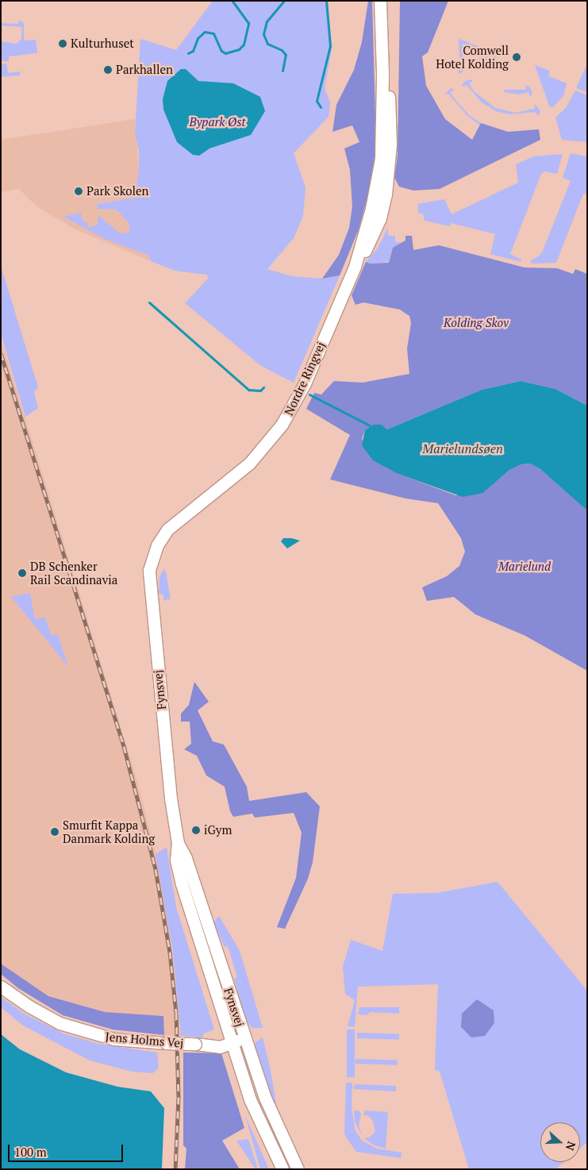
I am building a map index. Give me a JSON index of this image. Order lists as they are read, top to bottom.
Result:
{
  "streets": {
    "main road": ["Nordre Ringvej", "Fynsvej", "Jens Holms Vej"]
  },
  "crossings": [
    ["Nordre Ringvej", "Fynsvej"],
    ["Fynsvej", "Jens Holms Vej"]
  ],
  "water": ["Marielundsøen"],
  "parks": ["Bypark Øst", "Kolding Skov", "Marielund"],
  "places": [
    "Kulturhuset",
    "Comwell Hotel Kolding",
    "Parkhallen",
    "Park Skolen",
    "DB Schenker Rail Scandinavia",
    "iGym",
    "Smurfit Kappa Danmark Kolding"
  ],
  "scale_bar": "100 m",
  "north": "right"
}
